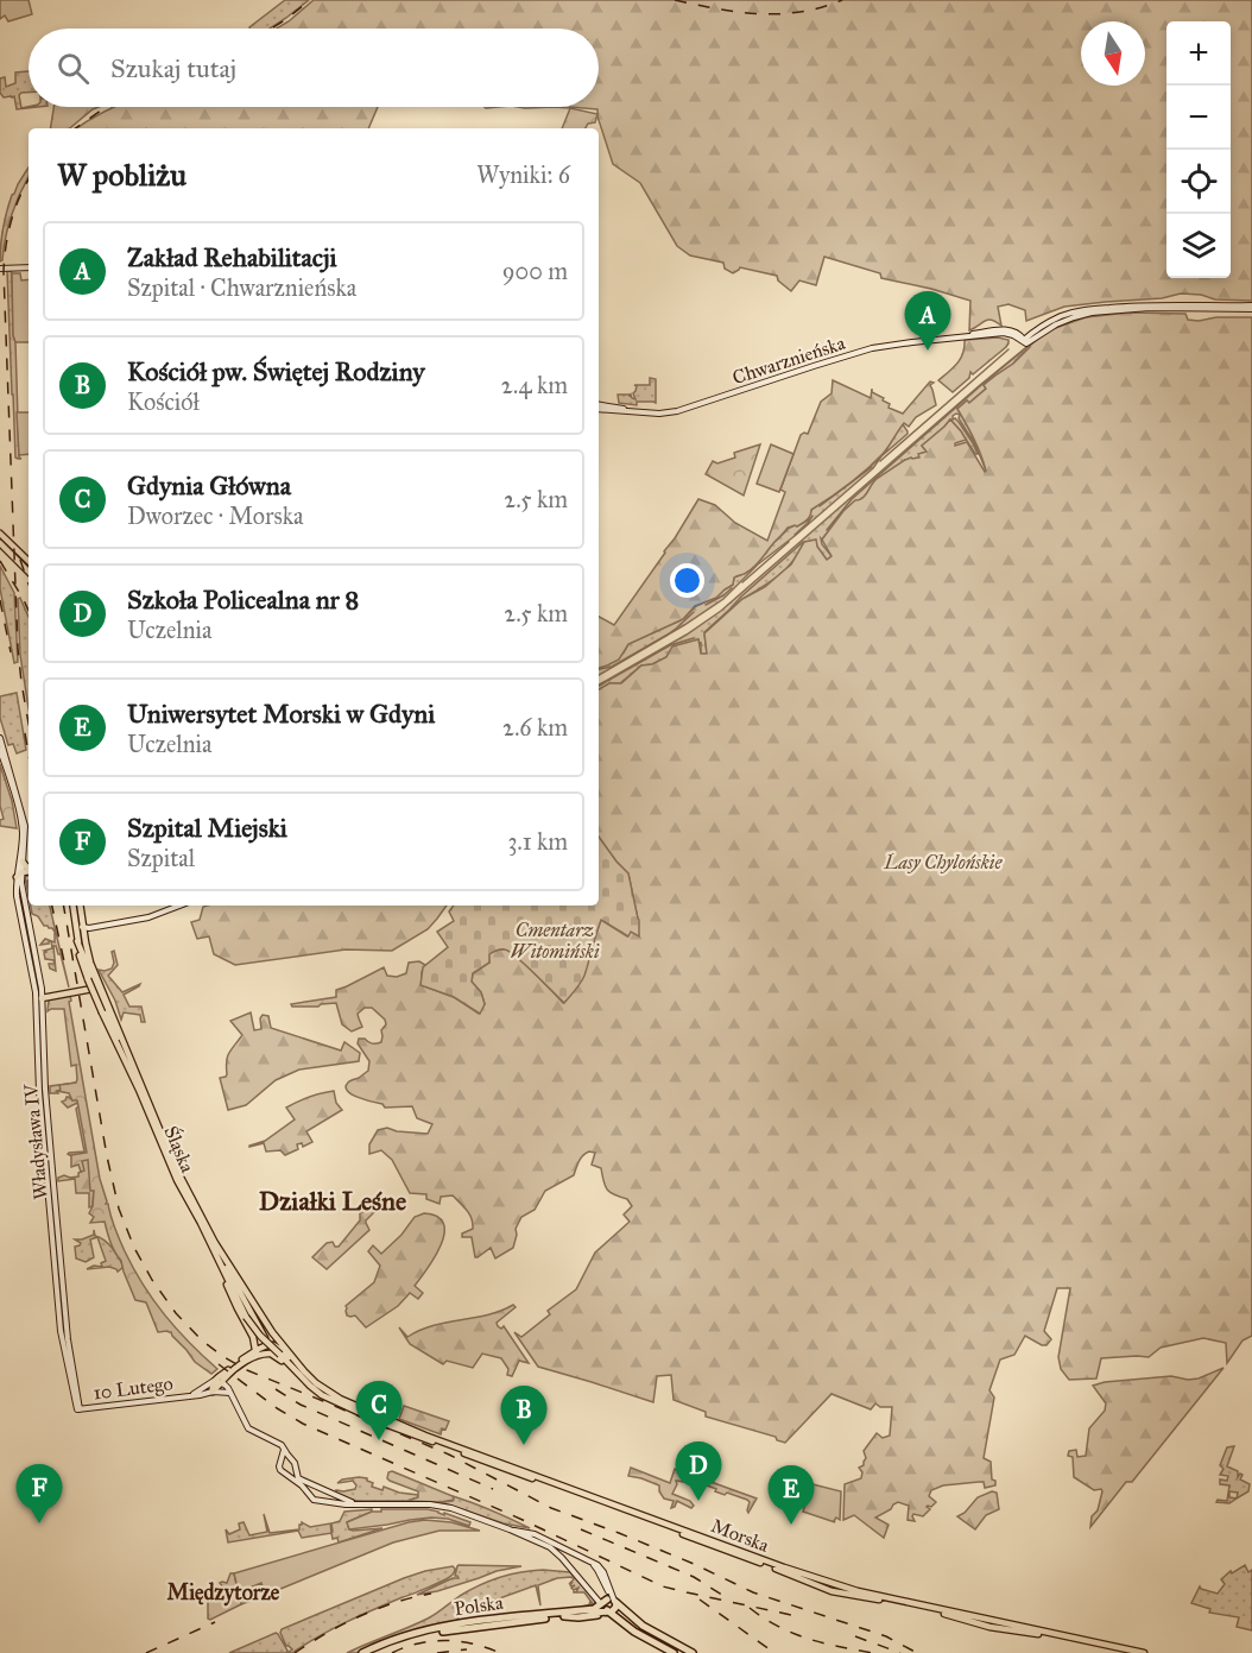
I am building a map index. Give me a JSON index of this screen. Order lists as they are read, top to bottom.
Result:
{
  "streets": {
    "highway": ["Polska"],
    "main road": [
      "Chwarznieńska",
      "Władysława IV",
      "Śląska",
      "10 Lutego",
      "Morska"
    ]
  },
  "crossings": [
    ["Władysława IV", "10 Lutego"],
    ["Śląska", "Morska"]
  ],
  "districts": ["Działki Leśne", "Międzytorze"],
  "parks": ["Lasy Chylońskie", "Cmentarz Witomiński"],
  "north": "bottom",
  "page": {
    "map_buttons": ["+", "−"],
    "search": "Szukaj tutaj",
    "heading": ["W pobliżu", "Wyniki: 6"],
    "list": [
      {
        "mark": "A",
        "name": "Zakład Rehabilitacji",
        "note": "Szpital · Chwarznieńska",
        "value": "900 m"
      },
      {
        "mark": "B",
        "name": "Kościół pw. Świętej Rodziny",
        "note": "Kościół",
        "value": "2.4 km"
      },
      {
        "mark": "C",
        "name": "Gdynia Główna",
        "note": "Dworzec · Morska",
        "value": "2.5 km"
      },
      {
        "mark": "D",
        "name": "Szkoła Policealna nr 8",
        "note": "Uczelnia",
        "value": "2.5 km"
      },
      {
        "mark": "E",
        "name": "Uniwersytet Morski w Gdyni",
        "note": "Uczelnia",
        "value": "2.6 km"
      },
      {
        "mark": "F",
        "name": "Szpital Miejski",
        "note": "Szpital",
        "value": "3.1 km"
      }
    ],
    "pins": [
      "A",
      "C",
      "B",
      "D",
      "F",
      "E"
    ]
  }
}
